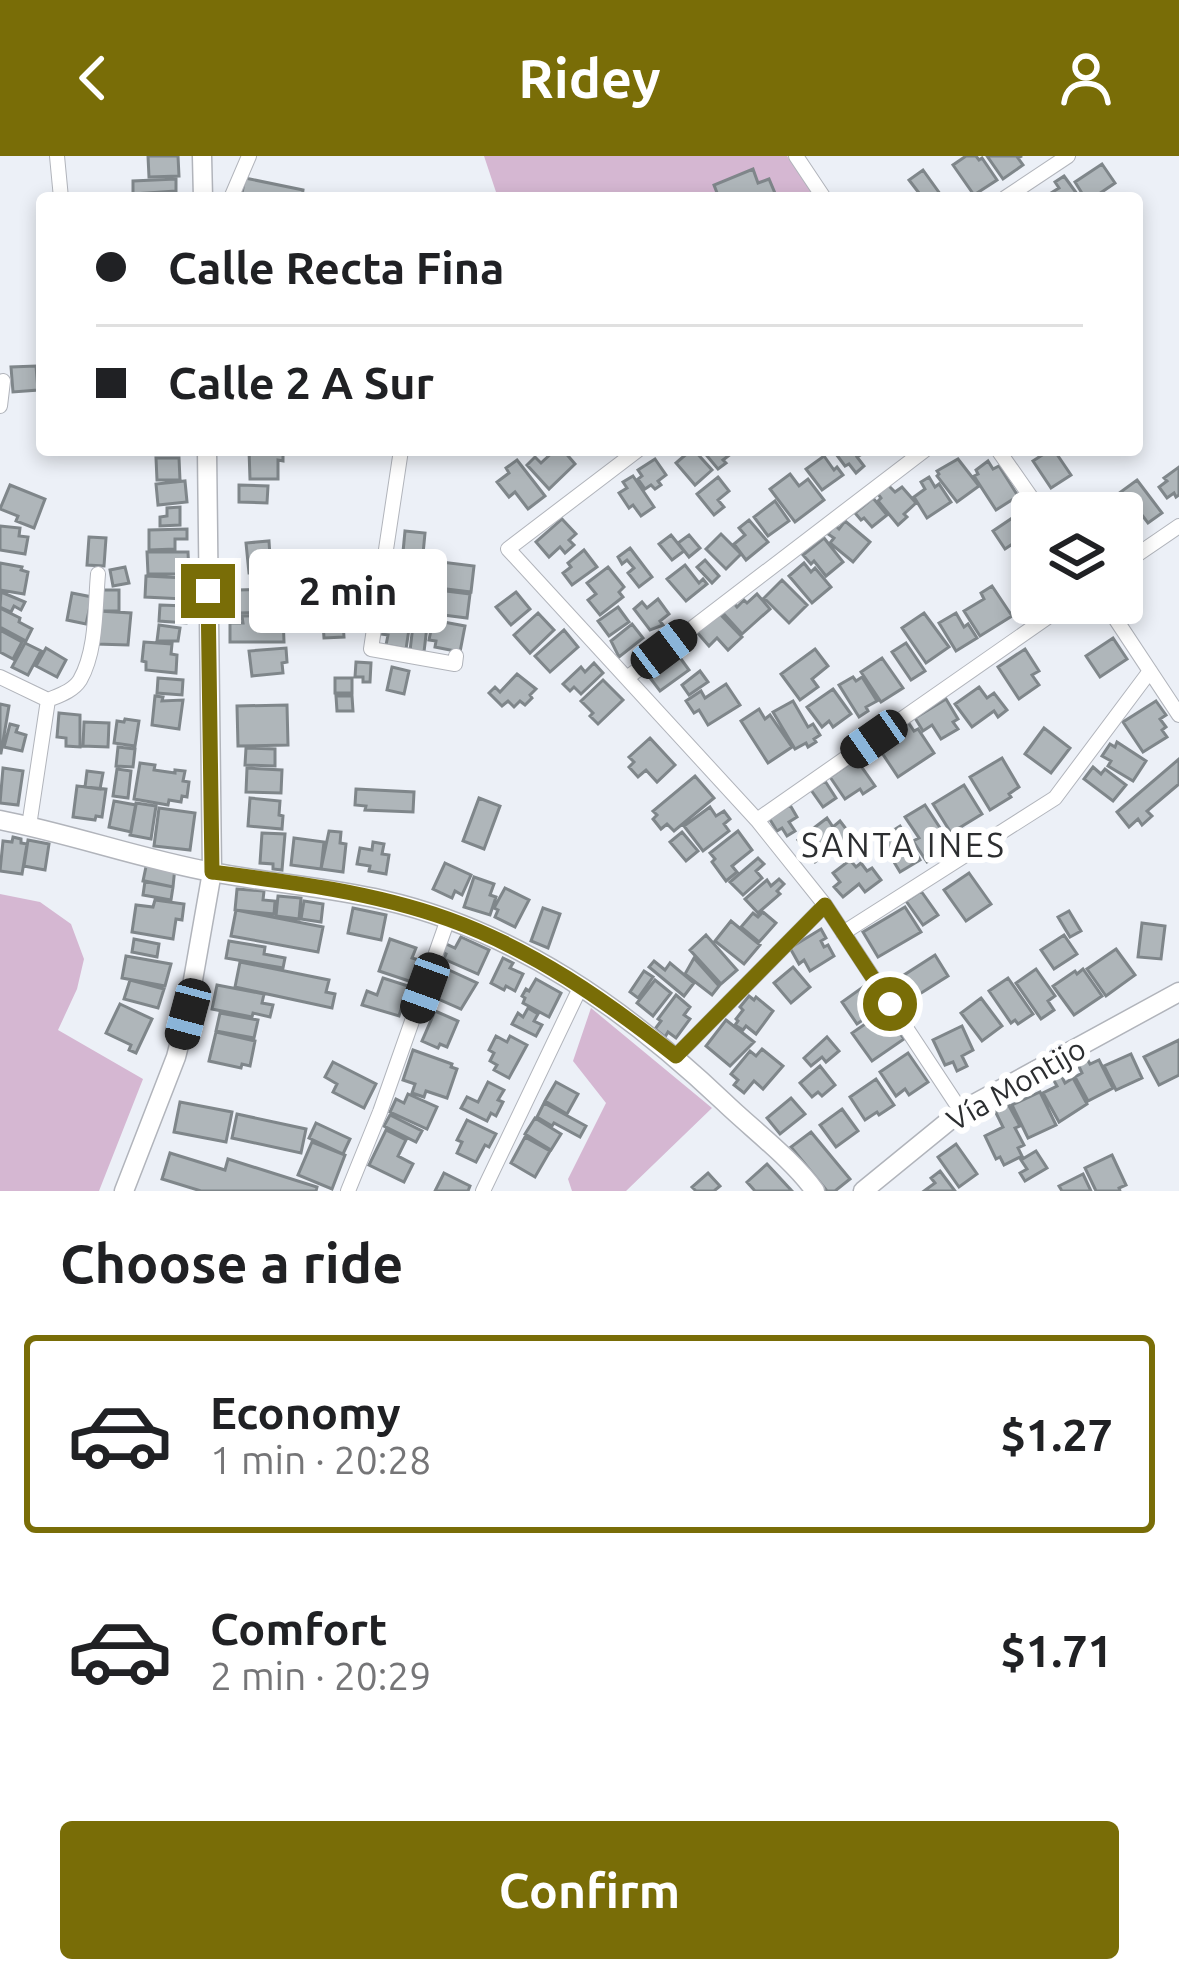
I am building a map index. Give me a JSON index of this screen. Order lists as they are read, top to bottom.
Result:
{
  "streets": {
    "main road": ["Vía Montijo"]
  },
  "districts": ["SANTA INES"],
  "page": {
    "header": "Ridey",
    "banner": ["Calle Recta Fina", "Calle 2 A Sur"],
    "bubble": "2 min",
    "heading": "Choose a ride",
    "list": [
      {
        "name": "Economy",
        "note": "1 min · 20:28",
        "value": "$1.27"
      },
      {
        "name": "Comfort",
        "note": "2 min · 20:29",
        "value": "$1.71"
      }
    ],
    "buttons": "Confirm"
  }
}
